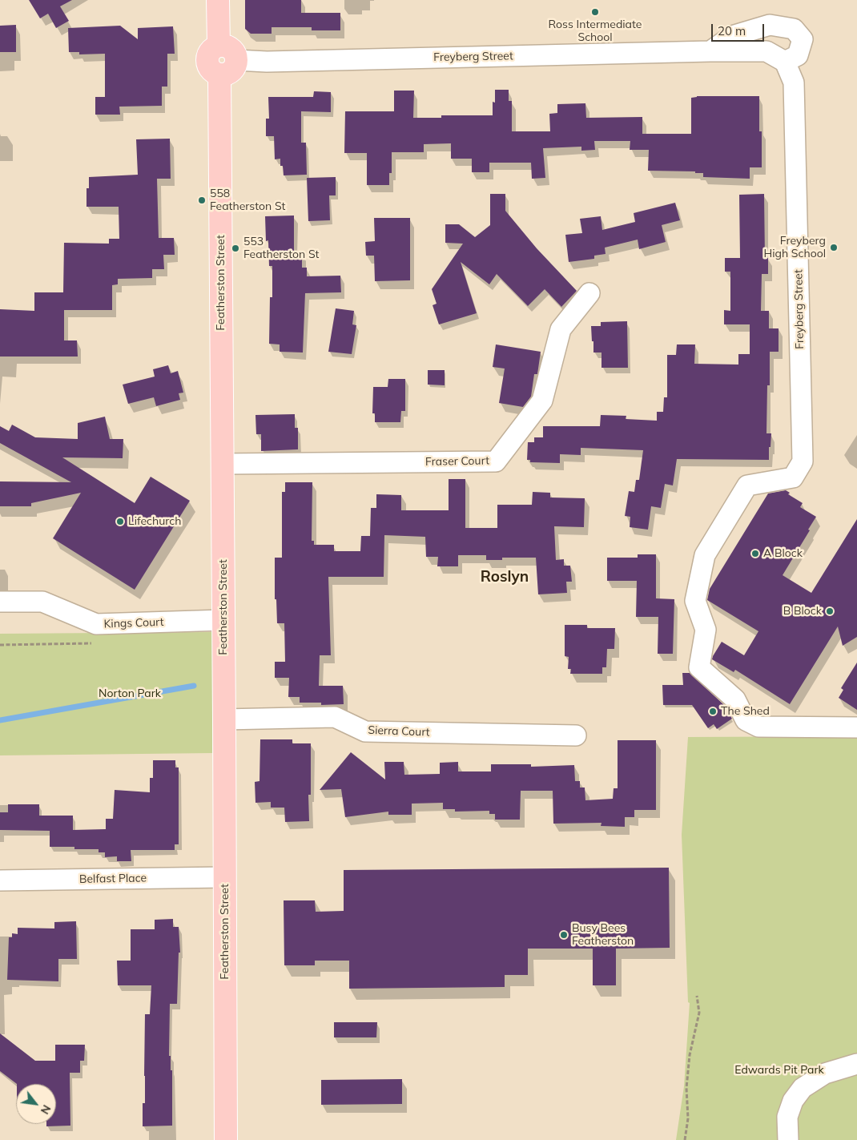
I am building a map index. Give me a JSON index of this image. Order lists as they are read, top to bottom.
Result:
{
  "streets": {
    "main road": ["Featherston Street"],
    "street": [
      "Freyberg Street",
      "Fraser Court",
      "Kings Court",
      "Sierra Court",
      "Belfast Place"
    ]
  },
  "crossings": [
    ["Freyberg Street", "Featherston Street"],
    ["Featherston Street", "Fraser Court"],
    ["Featherston Street", "Kings Court"],
    ["Featherston Street", "Sierra Court"],
    ["Featherston Street", "Belfast Place"]
  ],
  "districts": ["Roslyn"],
  "parks": ["Norton Park", "Edwards Pit Park"],
  "places": [
    "Ross Intermediate School",
    "558 Featherston St",
    "Freyberg High School",
    "553 Featherston St",
    "Lifechurch",
    "A Block",
    "B Block",
    "The Shed",
    "Busy Bees Featherston"
  ],
  "scale_bar": "20 m",
  "north": "bottom right"
}
